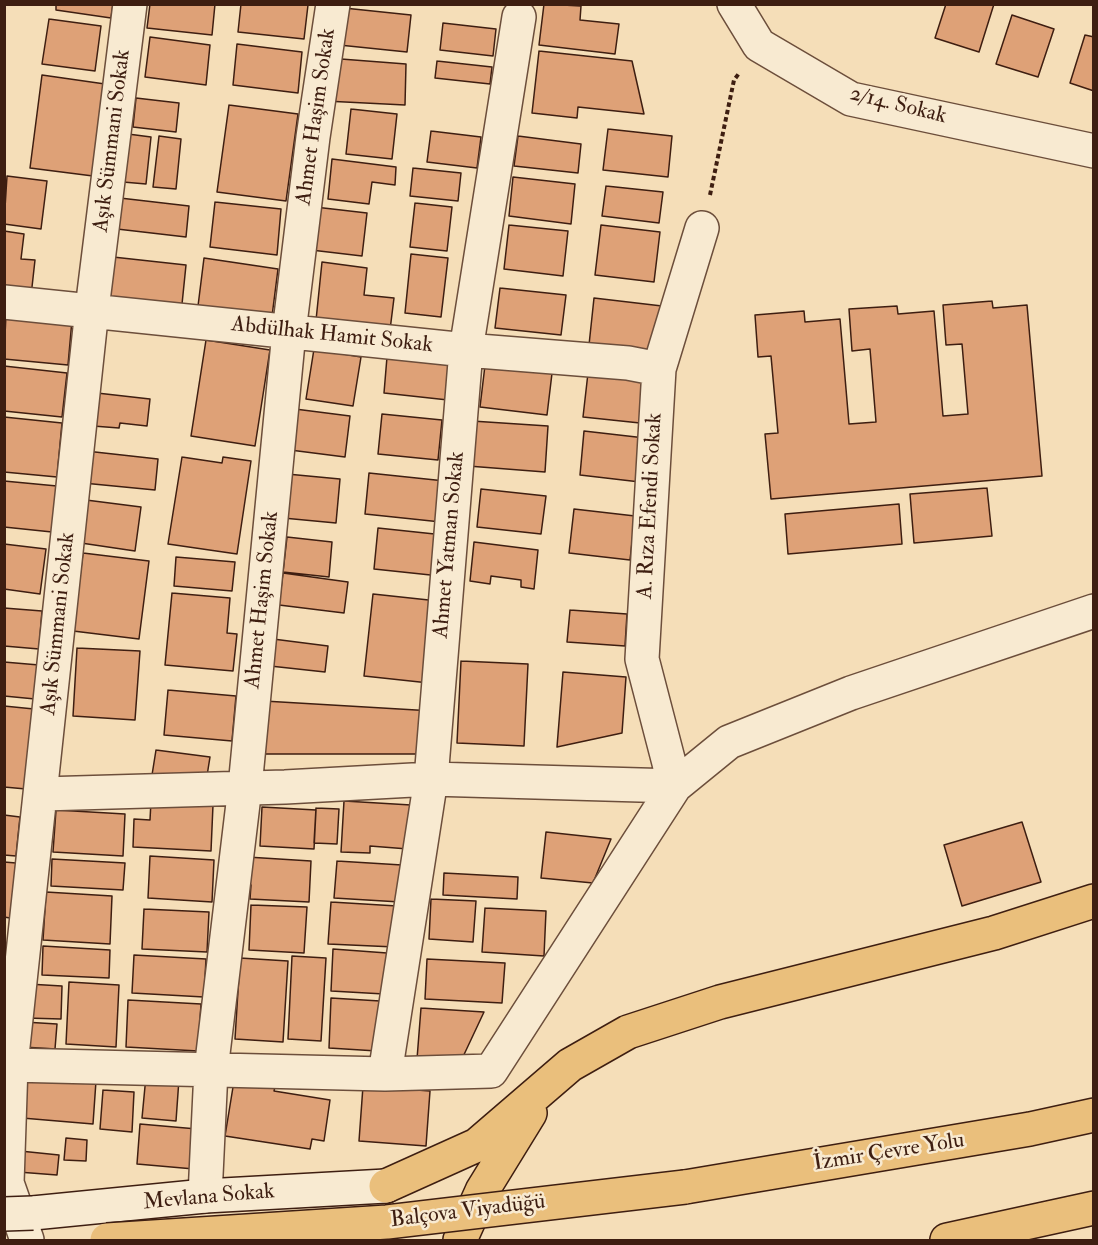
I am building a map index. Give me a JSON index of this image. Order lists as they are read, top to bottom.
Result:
{
  "streets": {
    "highway": ["İzmir Çevre Yolu", "Balçova Viyadüğü"],
    "street": [
      "2/14. Sokak",
      "Ahmet Haşim Sokak",
      "Aşık Sümmani Sokak",
      "Abdülhak Hamit Sokak",
      "A. Rıza Efendi Sokak",
      "Ahmet Yatman Sokak",
      "Mevlana Sokak"
    ]
  },
  "crossings": [
    ["Ahmet Haşim Sokak", "Abdülhak Hamit Sokak"],
    ["Ahmet Haşim Sokak", "Mevlana Sokak"],
    ["Aşık Sümmani Sokak", "Abdülhak Hamit Sokak"],
    ["Aşık Sümmani Sokak", "Mevlana Sokak"],
    ["Abdülhak Hamit Sokak", "A. Rıza Efendi Sokak"],
    ["Abdülhak Hamit Sokak", "Ahmet Yatman Sokak"],
    ["İzmir Çevre Yolu", "Balçova Viyadüğü"]
  ]
}
